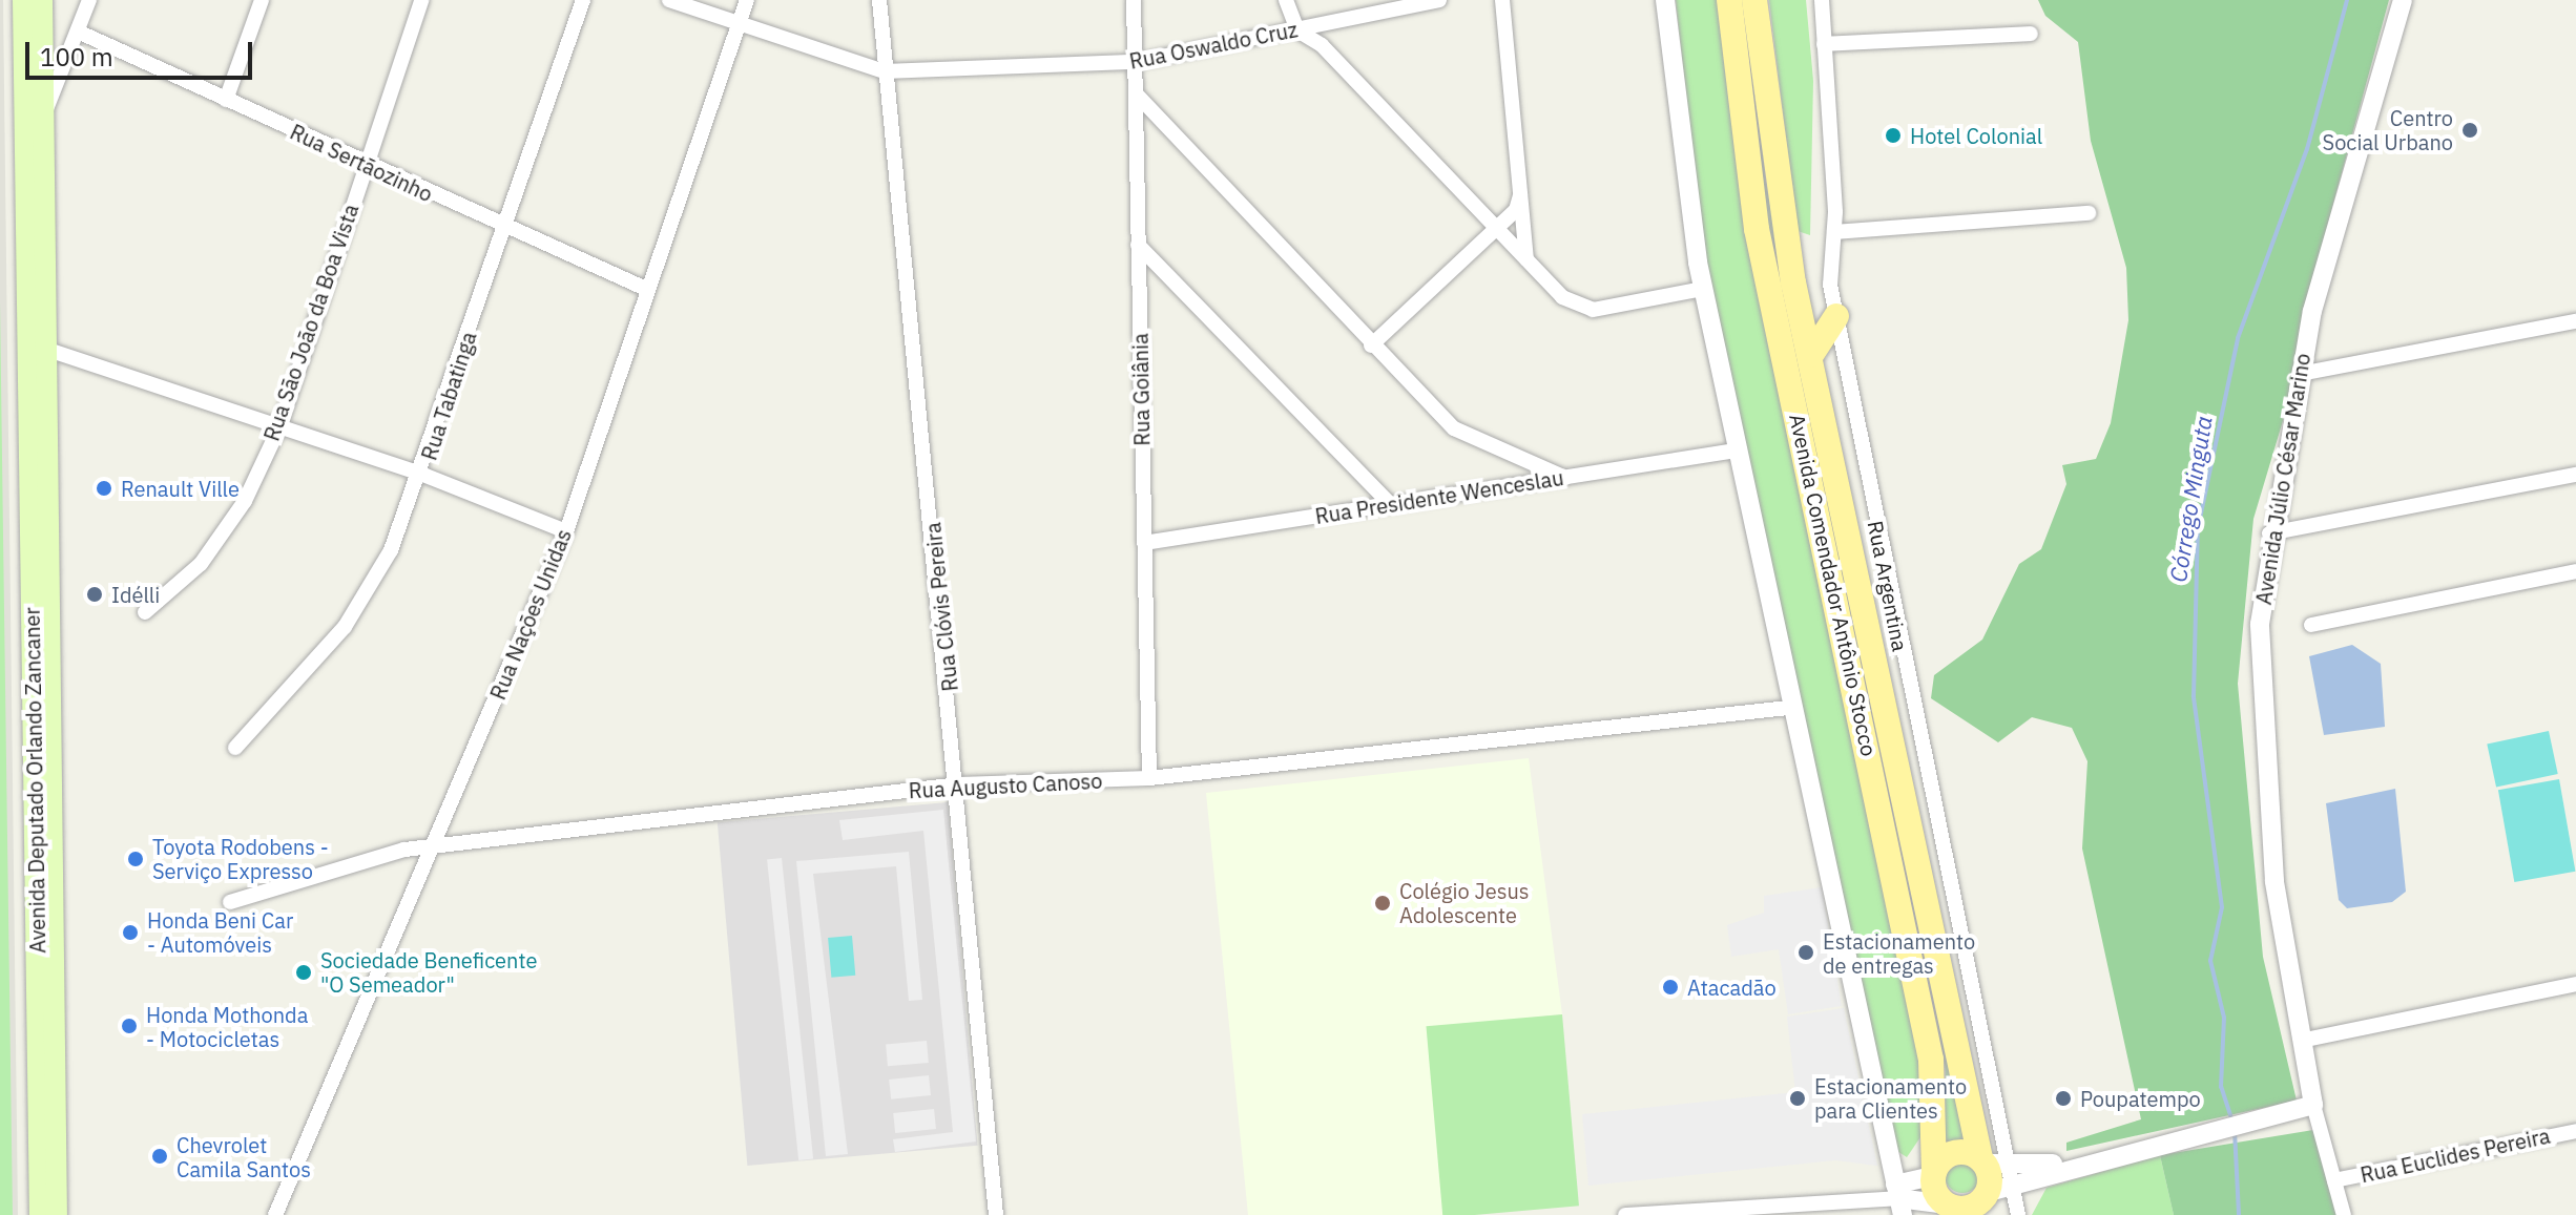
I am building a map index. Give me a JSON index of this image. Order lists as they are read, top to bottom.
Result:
{
  "streets": {
    "main road": ["Avenida Comendador Antônio Stocco", "Avenida Deputado Orlando Zancaner"],
    "street": [
      "Rua Oswaldo Cruz",
      "Rua Sertãozinho",
      "Rua São João da Boa Vista",
      "Rua Goiânia",
      "Rua Tabatinga",
      "Avenida Júlio César Marino",
      "Rua Presidente Wenceslau",
      "Rua Argentina",
      "Rua Clóvis Pereira",
      "Rua Nações Unidas",
      "Rua Augusto Canoso",
      "Rua Euclides Pereira"
    ]
  },
  "crossings": [
    ["Rua Oswaldo Cruz", "Rua Goiânia"],
    ["Rua Oswaldo Cruz", "Rua Clóvis Pereira"],
    ["Rua Sertãozinho", "Rua São João da Boa Vista"],
    ["Rua Sertãozinho", "Rua Tabatinga"],
    ["Rua Sertãozinho", "Rua Nações Unidas"],
    ["Rua Goiânia", "Rua Presidente Wenceslau"],
    ["Rua Goiânia", "Rua Augusto Canoso"],
    ["Avenida Júlio César Marino", "Rua Euclides Pereira"],
    ["Avenida Comendador Antônio Stocco", "Rua Argentina"],
    ["Rua Clóvis Pereira", "Rua Augusto Canoso"],
    ["Rua Nações Unidas", "Rua Augusto Canoso"]
  ],
  "water": ["Córrego Minguta"],
  "places": [
    "Centro Social Urbano",
    "Hotel Colonial",
    "Renault Ville",
    "Idélli",
    "Toyota Rodobens - Serviço Expresso",
    "Colégio Jesus Adolescente",
    "Honda Beni Car - Automóveis",
    "Estacionamento de entregas",
    "Sociedade Beneficente \"O Semeador\"",
    "Atacadão",
    "Honda Mothonda - Motocicletas",
    "Estacionamento para Clientes",
    "Poupatempo",
    "Chevrolet Camila Santos"
  ],
  "scale_bar": "100 m"
}
